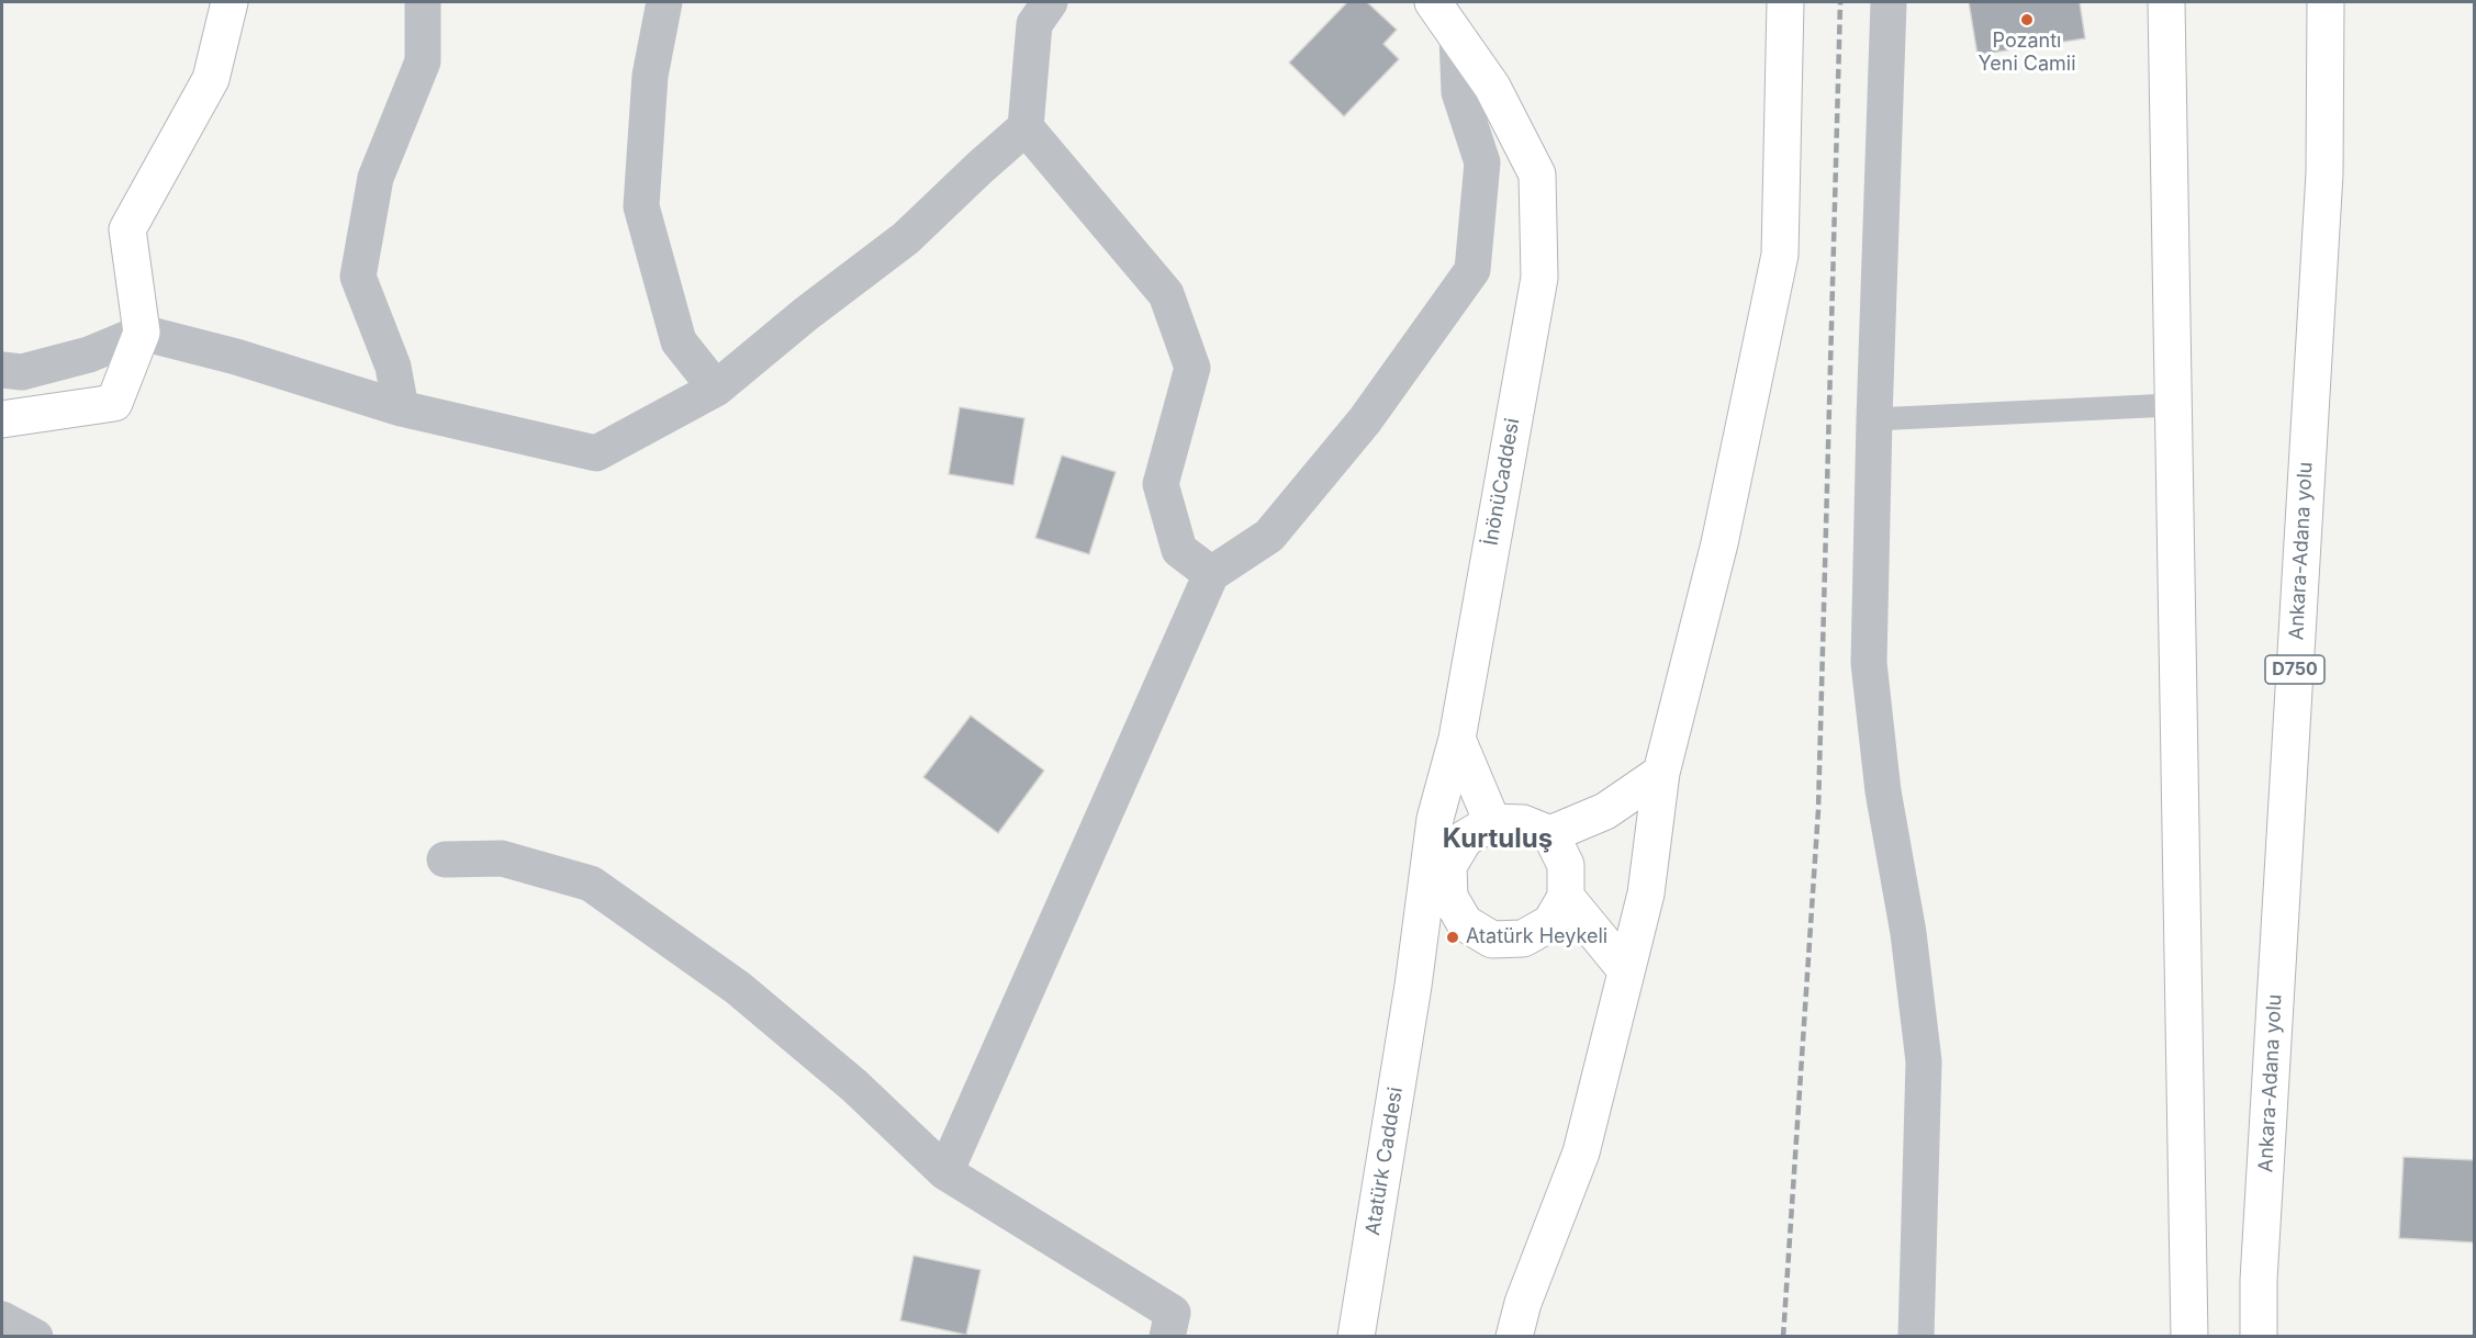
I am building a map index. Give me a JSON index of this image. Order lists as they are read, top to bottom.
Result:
{
  "streets": {
    "main road": [
      "İnönüCaddesi",
      "Ankara-Adana yolu",
      "D750",
      "Atatürk Caddesi"
    ]
  },
  "crossings": [
    ["İnönüCaddesi", "Atatürk Caddesi"]
  ],
  "districts": ["Kurtuluş"],
  "places": ["Pozantı Yeni Camii", "Atatürk Heykeli"]
}
